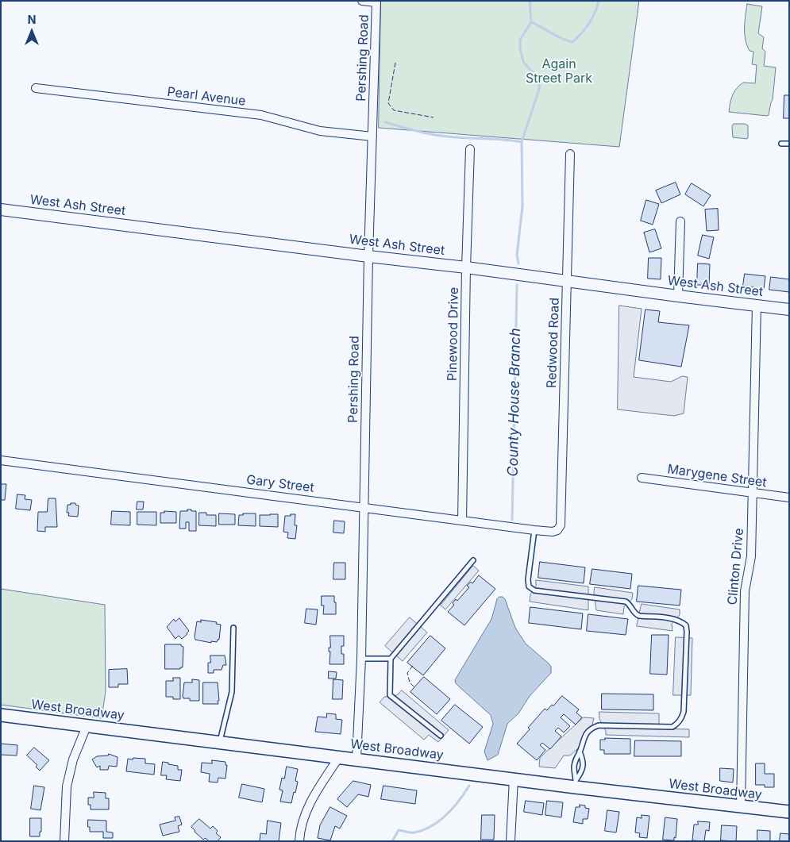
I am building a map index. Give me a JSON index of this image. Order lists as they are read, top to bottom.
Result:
{
  "streets": {
    "main road": ["West Broadway"],
    "street": [
      "Pershing Road",
      "Pearl Avenue",
      "West Ash Street",
      "Pinewood Drive",
      "Redwood Road",
      "Marygene Street",
      "Gary Street",
      "Clinton Drive"
    ]
  },
  "crossings": [
    ["Pershing Road", "Pearl Avenue"],
    ["Pershing Road", "West Ash Street"],
    ["Pershing Road", "Gary Street"],
    ["Pershing Road", "West Broadway"],
    ["West Ash Street", "Pinewood Drive"],
    ["West Ash Street", "Redwood Road"],
    ["West Ash Street", "Clinton Drive"],
    ["Pinewood Drive", "Gary Street"],
    ["Redwood Road", "Gary Street"],
    ["Marygene Street", "Clinton Drive"],
    ["Clinton Drive", "West Broadway"]
  ],
  "water": ["County House Branch"],
  "parks": ["Again Street Park"],
  "north": "top"
}
